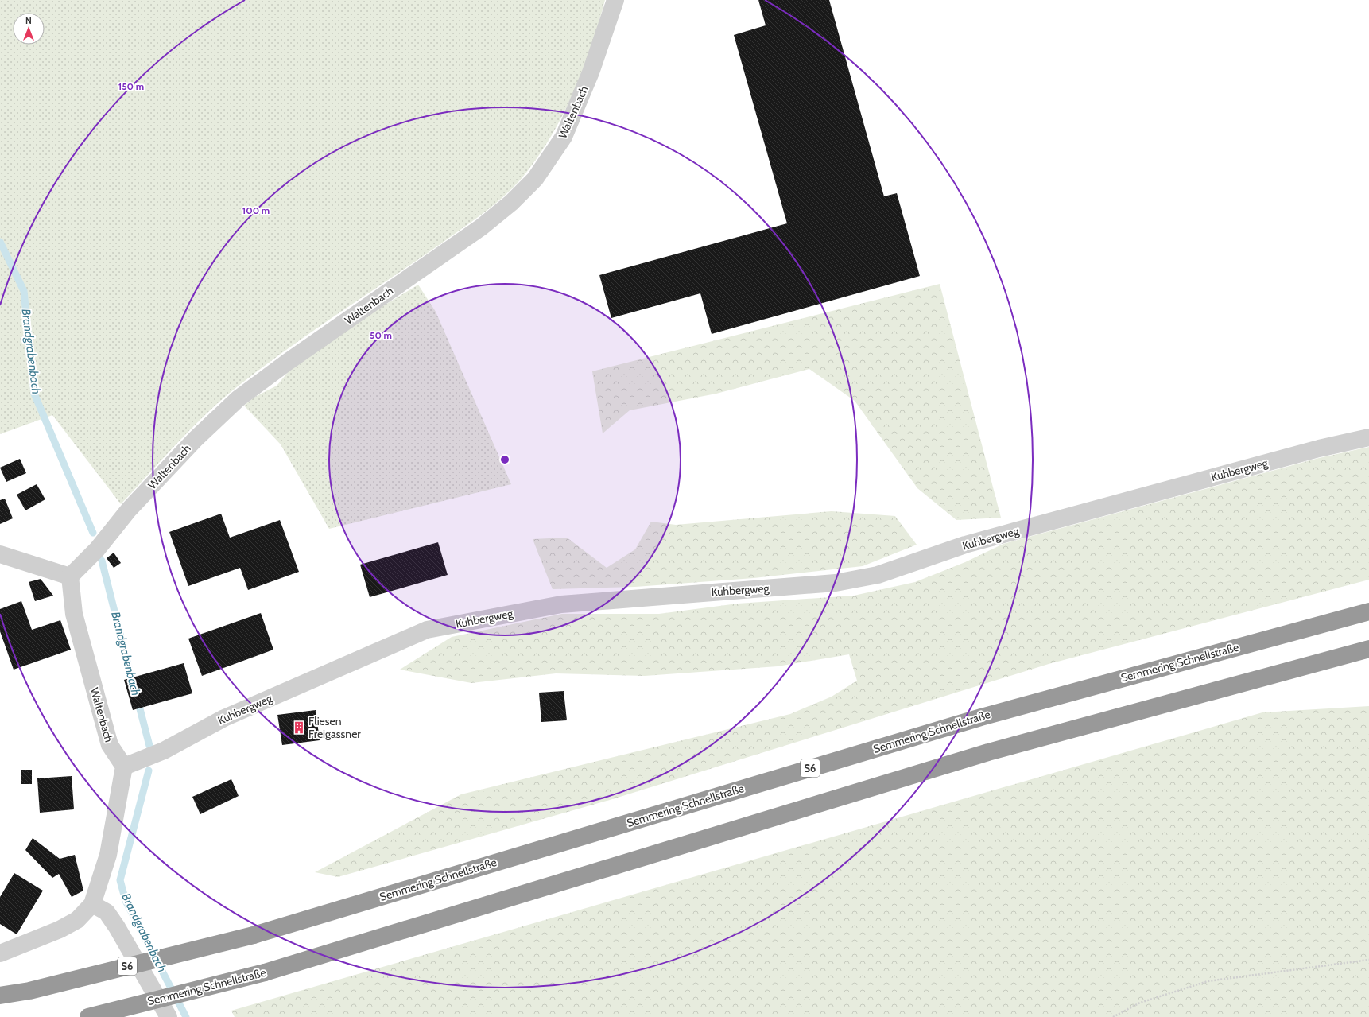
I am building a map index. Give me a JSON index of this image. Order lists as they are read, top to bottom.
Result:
{
  "streets": {
    "highway": ["Semmering Schnellstraße", "S6"],
    "street": ["Waltenbach", "Kuhbergweg"]
  },
  "crossings": [
    ["Waltenbach", "Kuhbergweg"]
  ],
  "water": ["Brandgrabenbach"],
  "places": {
    "building": ["Fliesen Freigassner"]
  },
  "north": "top",
  "rings": ["150 m", "100 m", "50 m"]
}
